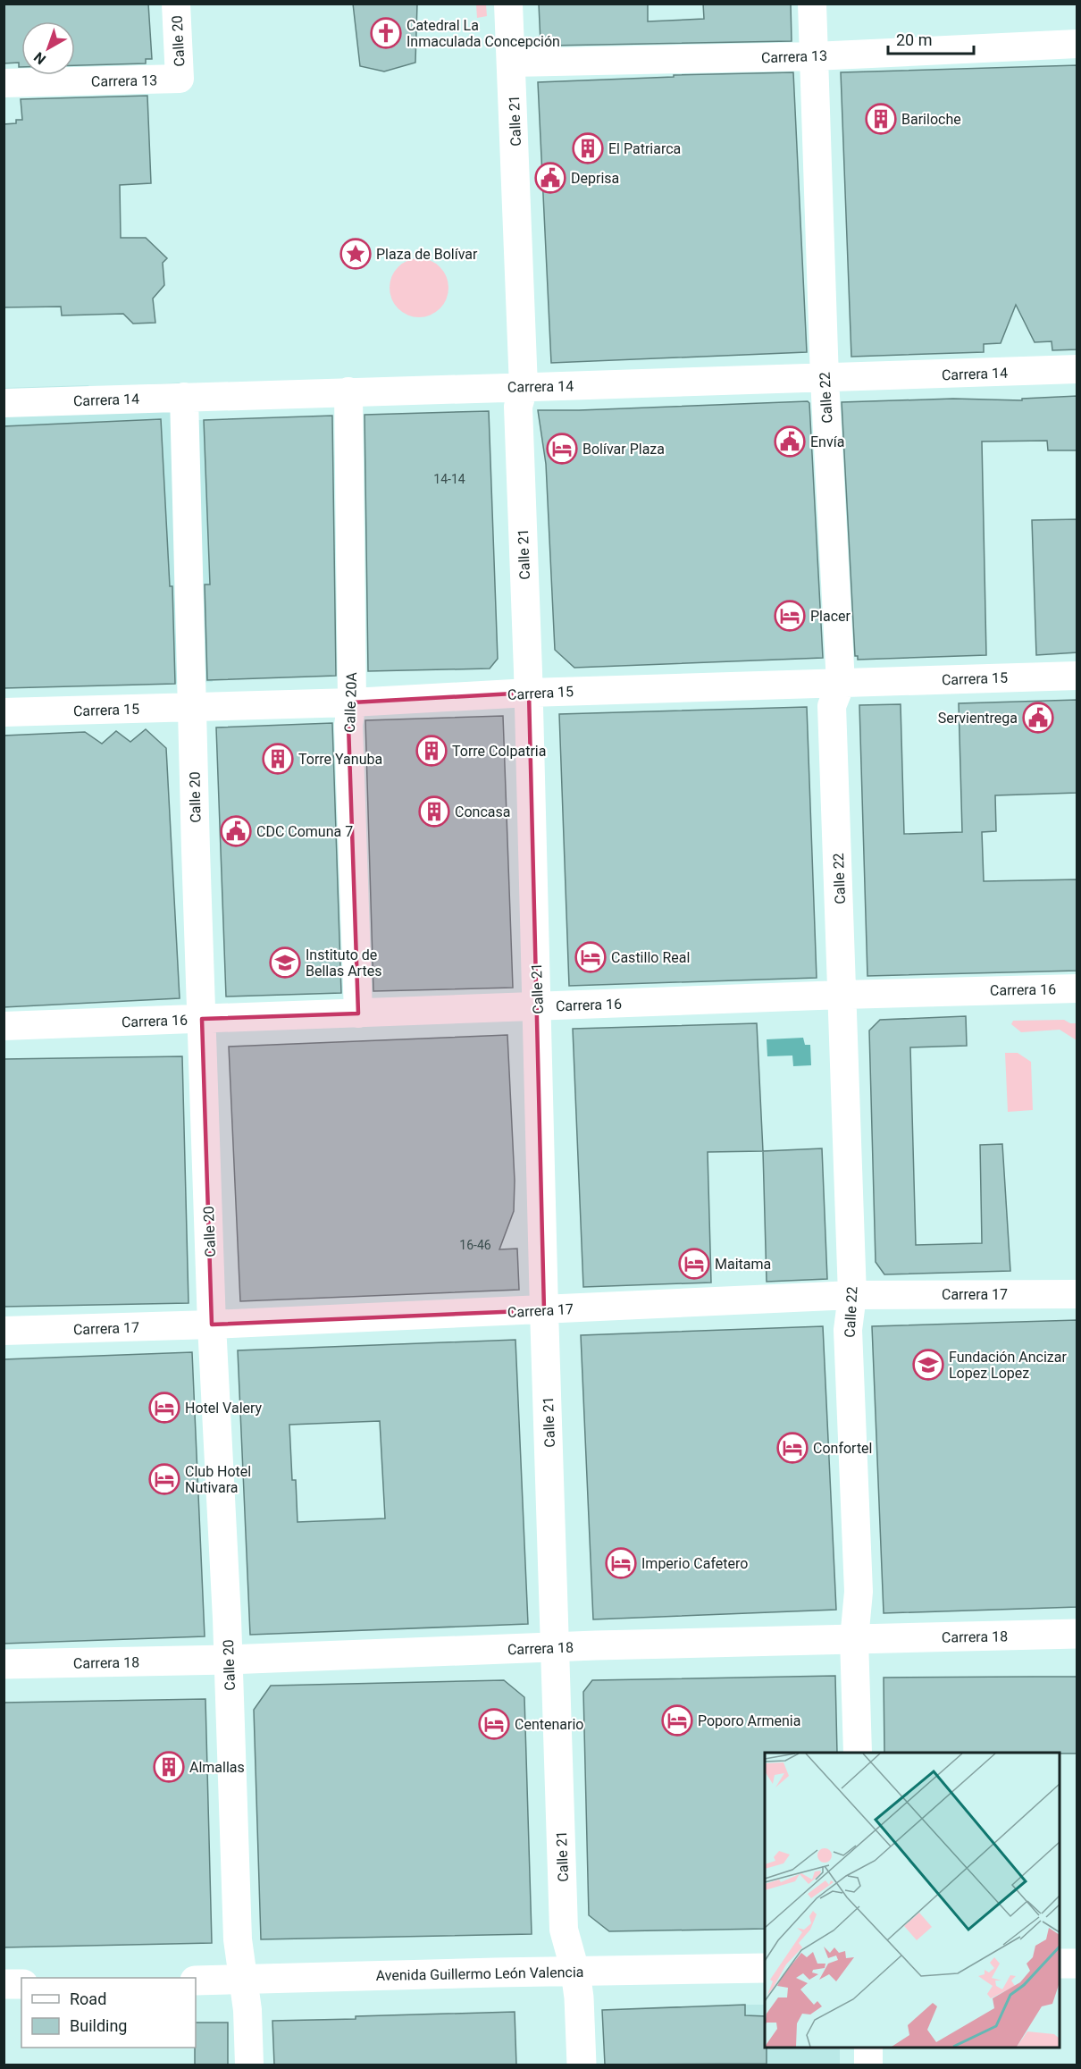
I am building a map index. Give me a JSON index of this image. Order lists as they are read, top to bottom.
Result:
{
  "streets": {
    "main road": ["Carrera 18", "Avenida Guillermo León Valencia"],
    "street": [
      "Calle 20",
      "Carrera 13",
      "Calle 21",
      "Carrera 14",
      "Calle 22",
      "Carrera 15",
      "Calle 20A",
      "Carrera 16",
      "Carrera 17"
    ]
  },
  "crossings": [
    ["Calle 20", "Carrera 13"],
    ["Calle 20", "Carrera 14"],
    ["Calle 20", "Carrera 15"],
    ["Calle 20", "Carrera 16"],
    ["Calle 20", "Carrera 17"],
    ["Calle 20", "Carrera 18"],
    ["Calle 20", "Avenida Guillermo León Valencia"],
    ["Carrera 13", "Calle 21"],
    ["Carrera 13", "Calle 22"],
    ["Calle 21", "Carrera 14"],
    ["Calle 21", "Carrera 15"],
    ["Calle 21", "Carrera 16"],
    ["Calle 21", "Carrera 17"],
    ["Calle 21", "Carrera 18"],
    ["Calle 21", "Avenida Guillermo León Valencia"],
    ["Carrera 14", "Calle 22"],
    ["Carrera 14", "Calle 20A"],
    ["Calle 22", "Carrera 15"],
    ["Calle 22", "Carrera 16"],
    ["Calle 22", "Carrera 17"],
    ["Calle 22", "Carrera 18"],
    ["Carrera 15", "Calle 20A"],
    ["Calle 20A", "Carrera 16"]
  ],
  "places": {
    "church": ["Catedral La Inmaculada Concepción"],
    "building": [
      "Bariloche",
      "El Patriarca",
      "Torre Colpatria",
      "Torre Yanuba",
      "Concasa",
      "Almallas"
    ],
    "public building": [
      "Deprisa",
      "Envía",
      "Servientrega",
      "CDC Comuna 7"
    ],
    "place": ["Plaza de Bolívar"],
    "hotel": [
      "Bolívar Plaza",
      "Placer",
      "Castillo Real",
      "Maitama",
      "Hotel Valery",
      "Confortel",
      "Club Hotel Nutivara",
      "Imperio Cafetero",
      "Poporo Armenia",
      "Centenario"
    ],
    "school or university": ["Instituto de Bellas Artes", "Fundación Ancizar Lopez Lopez"]
  },
  "house_numbers": ["14-14", "16-46"],
  "legend": ["Road", "Building"],
  "scale_bar": "20 m",
  "north": "bottom left"
}
